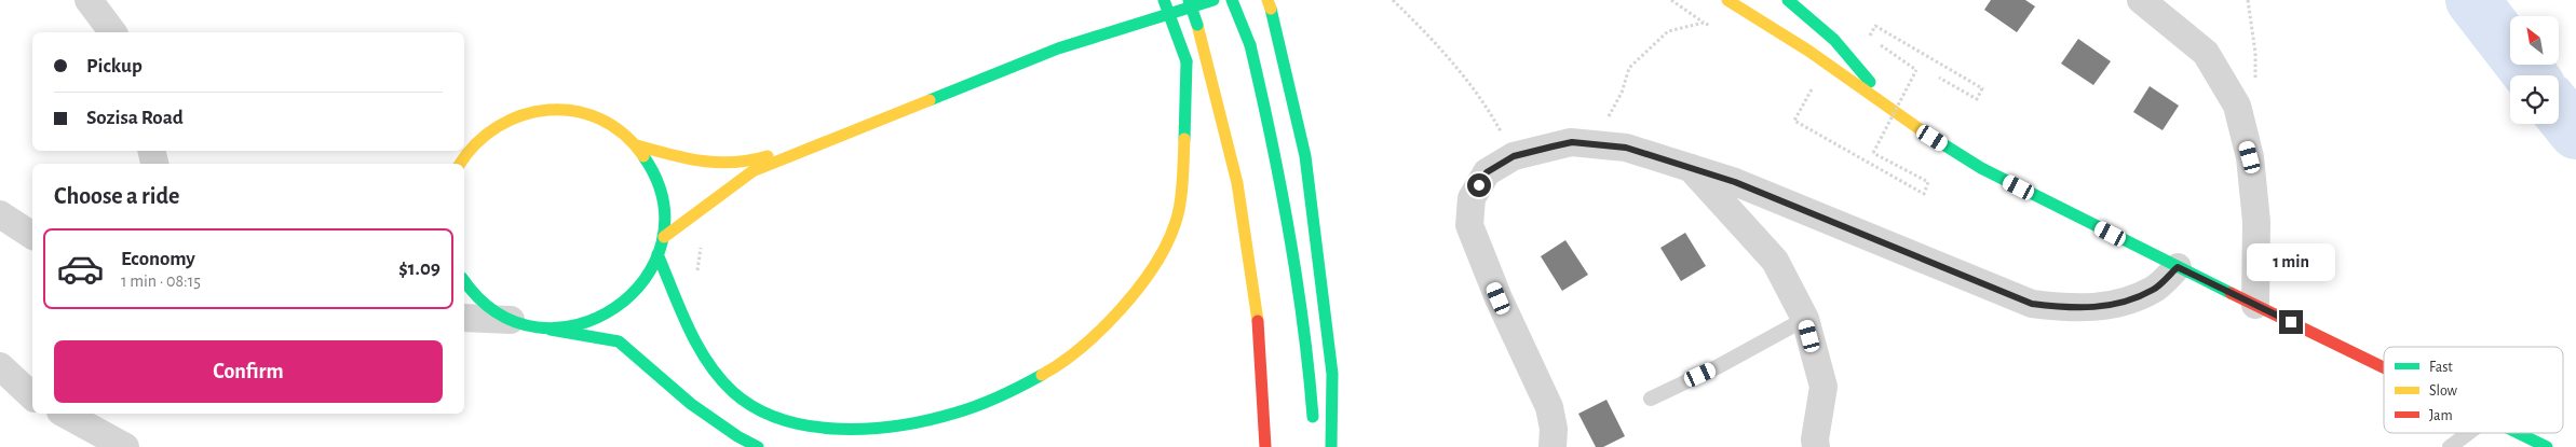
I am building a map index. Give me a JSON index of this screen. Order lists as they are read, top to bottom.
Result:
{
  "legend": ["Fast", "Slow", "Jam"],
  "north": "top left",
  "page": {
    "banner": ["Pickup", "Sozisa Road"],
    "heading": "Choose a ride",
    "list": [
      {
        "name": "Economy",
        "note": "1 min · 08:15",
        "value": "$1.09"
      }
    ],
    "bubble": "1 min",
    "buttons": "Confirm"
  }
}
